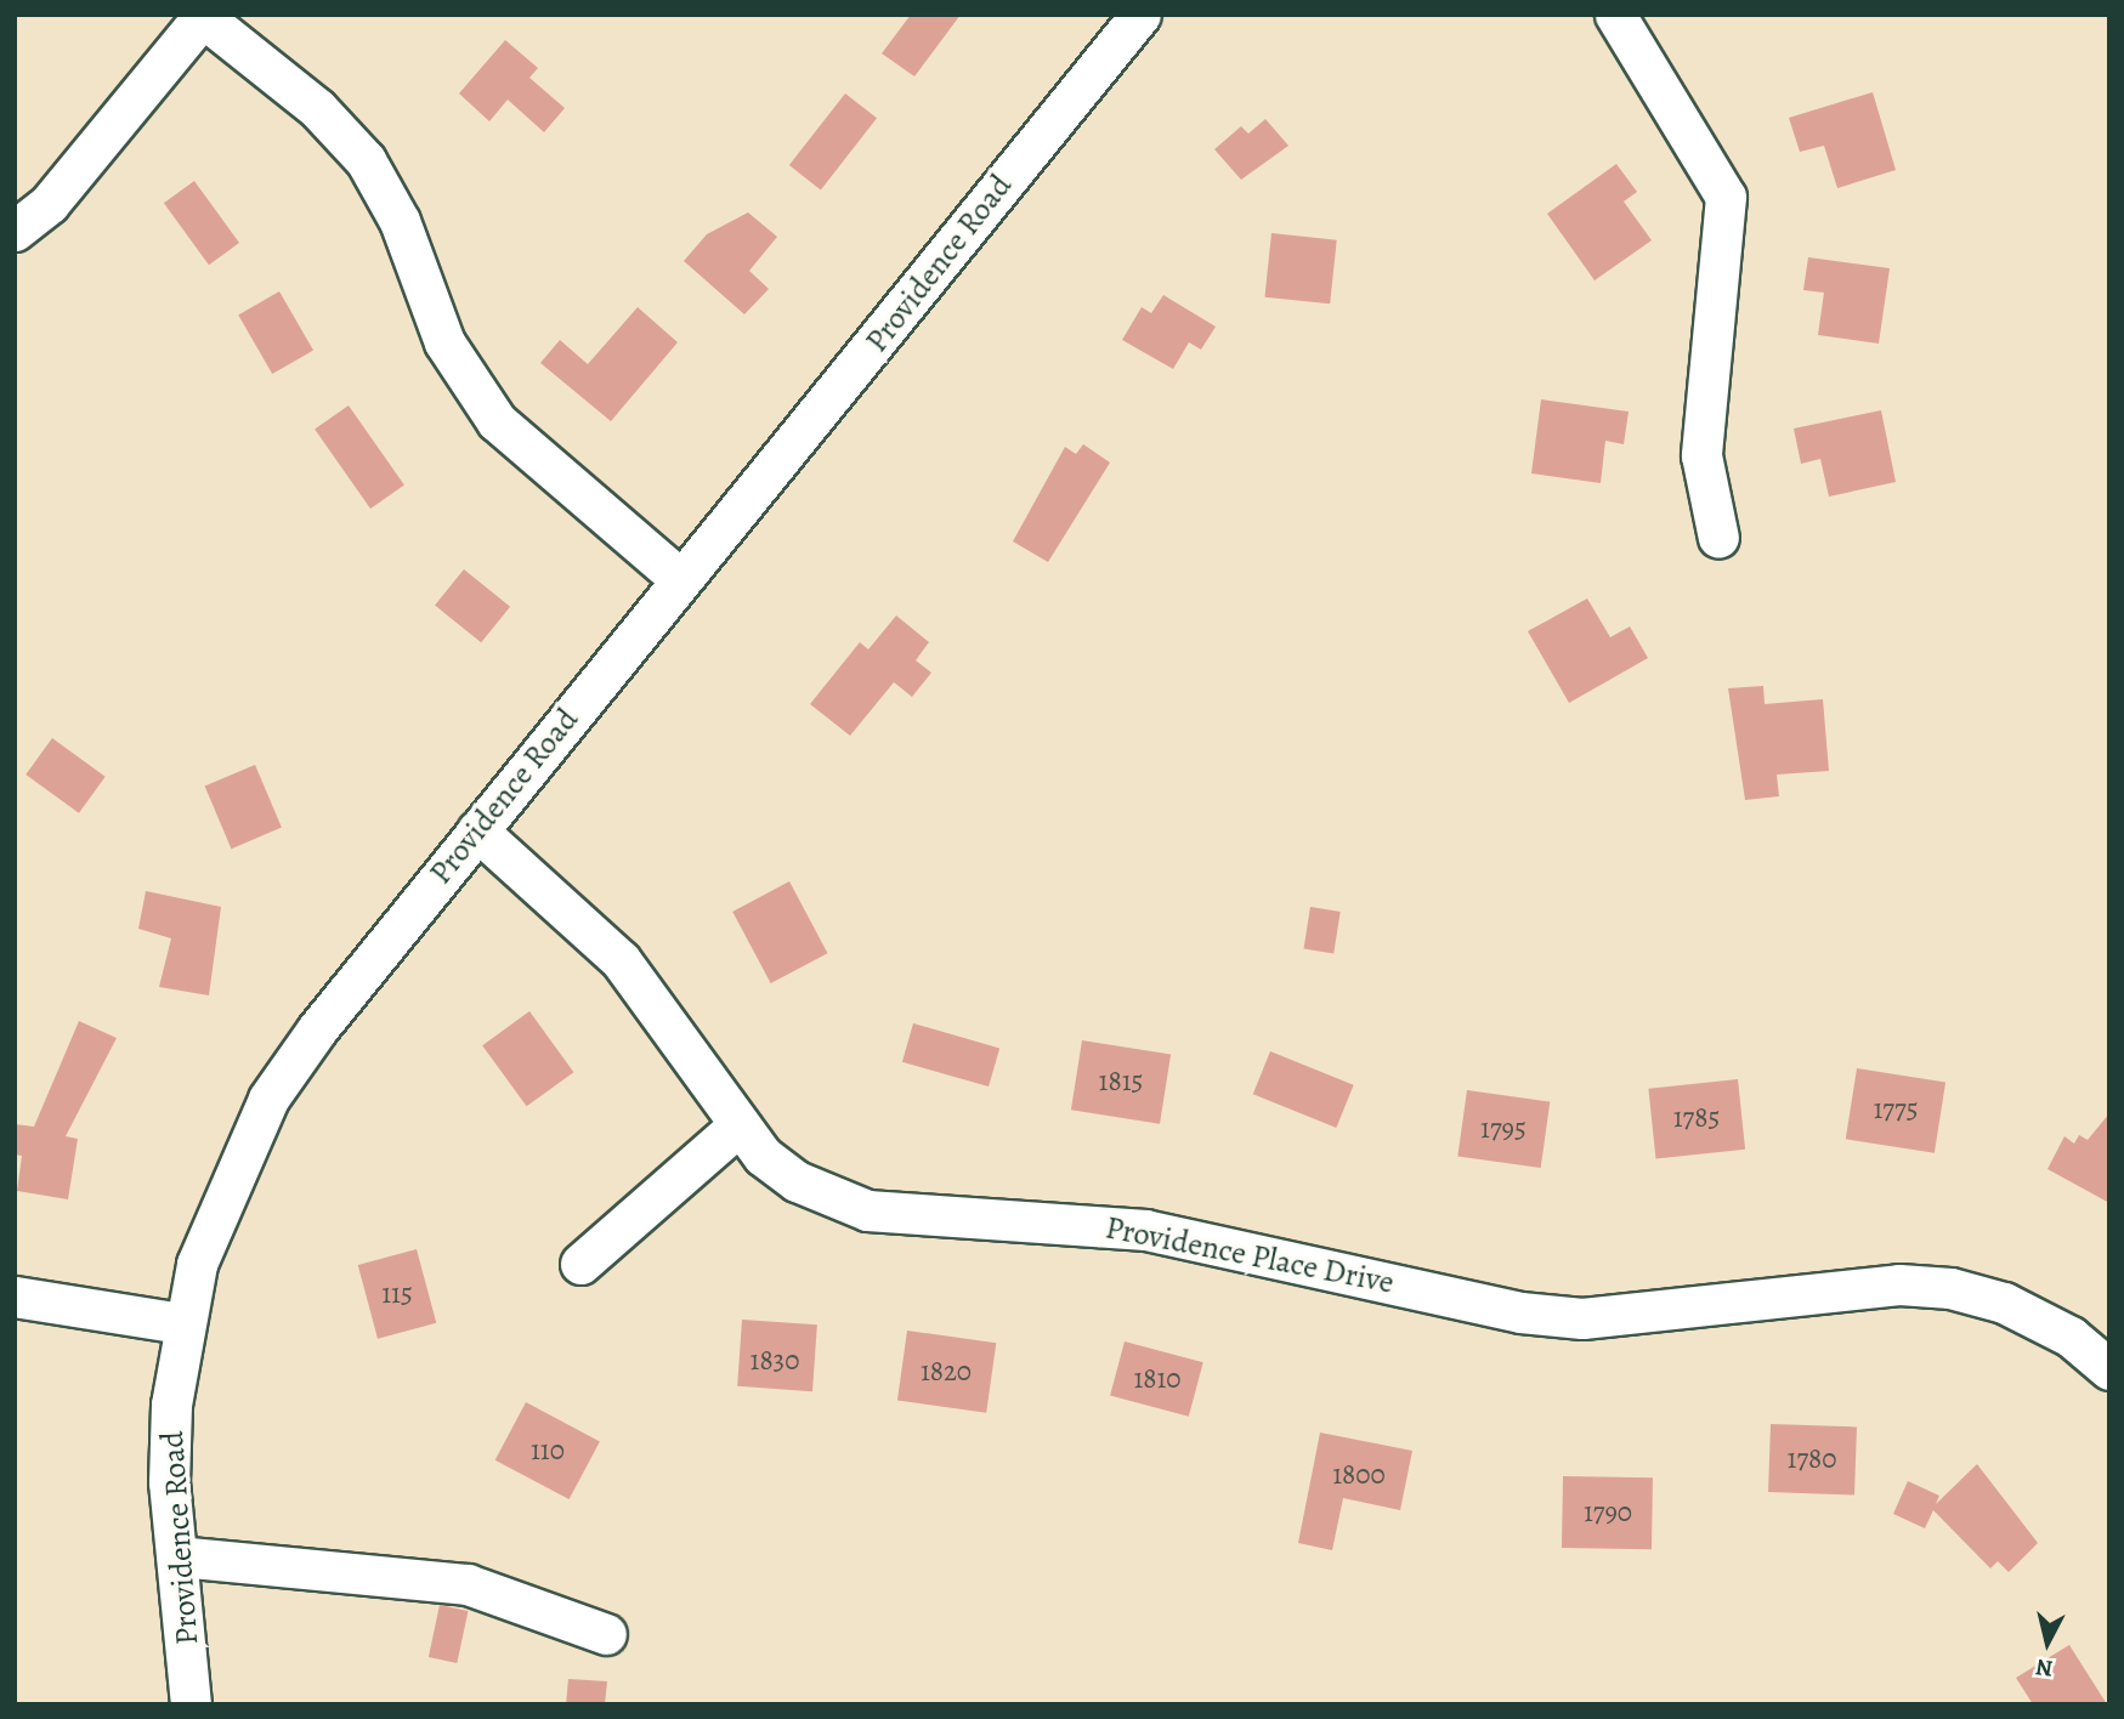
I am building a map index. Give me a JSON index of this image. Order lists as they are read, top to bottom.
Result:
{
  "streets": {
    "street": ["Providence Road", "Providence Place Drive"]
  },
  "crossings": [
    ["Providence Road", "Providence Place Drive"]
  ],
  "house_numbers": [
    "1815",
    "1775",
    "1785",
    "1795",
    "115",
    "1830",
    "1820",
    "1810",
    "110",
    "1780",
    "1800",
    "1790"
  ],
  "north": "bottom"
}
